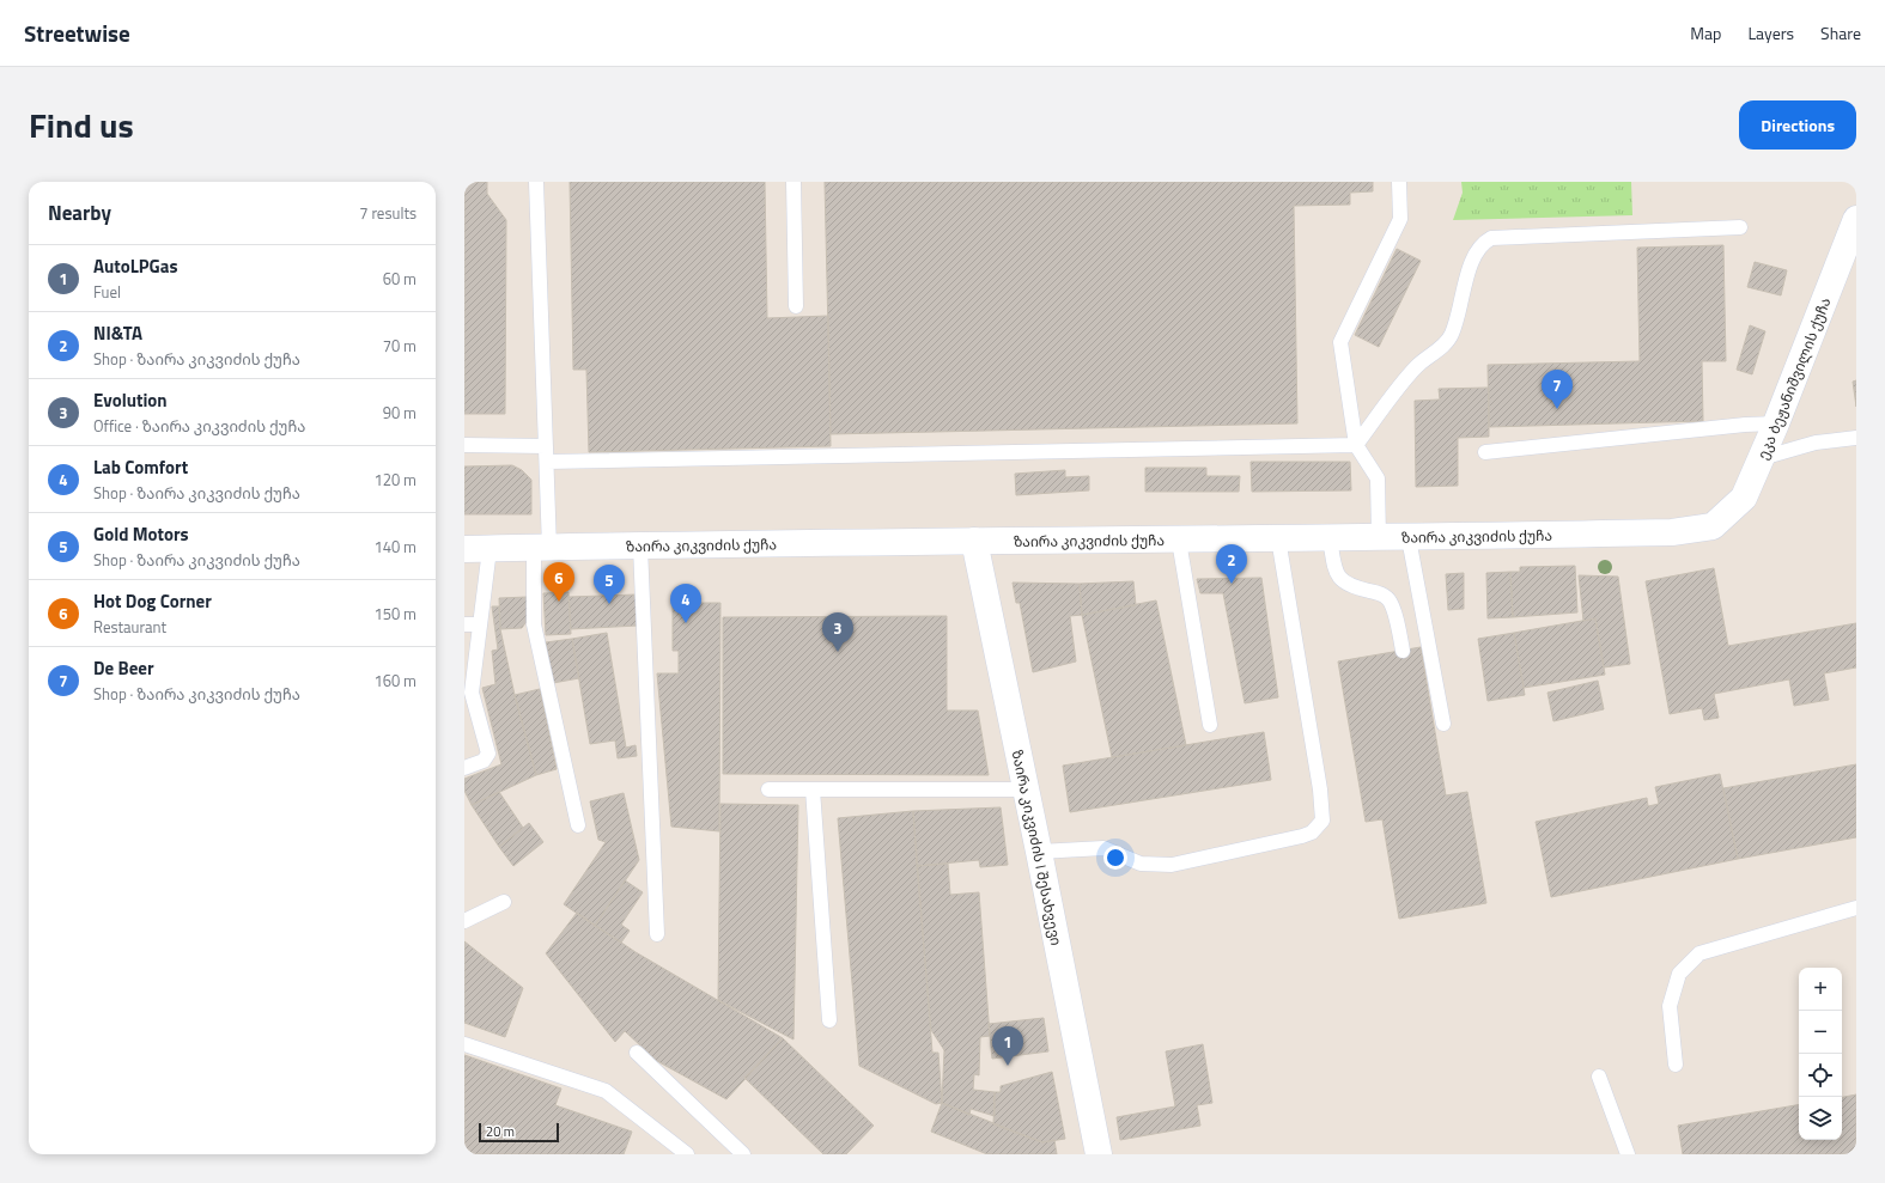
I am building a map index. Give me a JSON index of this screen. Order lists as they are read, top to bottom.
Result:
{
  "streets": {
    "street": ["ეკა ბეჟანიშვილის ქუჩა", "ზაირა კიკვიძის ქუჩა", "ზაირა კიკვიძის I შესახვევი"]
  },
  "crossings": [
    ["ეკა ბეჟანიშვილის ქუჩა", "ზაირა კიკვიძის ქუჩა"],
    ["ზაირა კიკვიძის ქუჩა", "ზაირა კიკვიძის I შესახვევი"]
  ],
  "scale_bar": "20 m",
  "page": {
    "header": "Streetwise",
    "nav": ["Map", "Layers", "Share"],
    "title": "Find us",
    "buttons": "Directions",
    "heading": ["Nearby", "7 results"],
    "list": [
      {
        "mark": "1",
        "name": "AutoLPGas",
        "note": "Fuel",
        "value": "60 m"
      },
      {
        "mark": "2",
        "name": "NI&TA",
        "note": "Shop · ზაირა კიკვიძის ქუჩა",
        "value": "70 m"
      },
      {
        "mark": "3",
        "name": "Evolution",
        "note": "Office · ზაირა კიკვიძის ქუჩა",
        "value": "90 m"
      },
      {
        "mark": "4",
        "name": "Lab Comfort",
        "note": "Shop · ზაირა კიკვიძის ქუჩა",
        "value": "120 m"
      },
      {
        "mark": "5",
        "name": "Gold Motors",
        "note": "Shop · ზაირა კიკვიძის ქუჩა",
        "value": "140 m"
      },
      {
        "mark": "6",
        "name": "Hot Dog Corner",
        "note": "Restaurant",
        "value": "150 m"
      },
      {
        "mark": "7",
        "name": "De Beer",
        "note": "Shop · ზაირა კიკვიძის ქუჩა",
        "value": "160 m"
      }
    ],
    "pins": [
      "7",
      "2",
      "6",
      "5",
      "4",
      "3",
      "1"
    ],
    "map_buttons": ["+", "−"],
    "scale": "20 m"
  }
}
